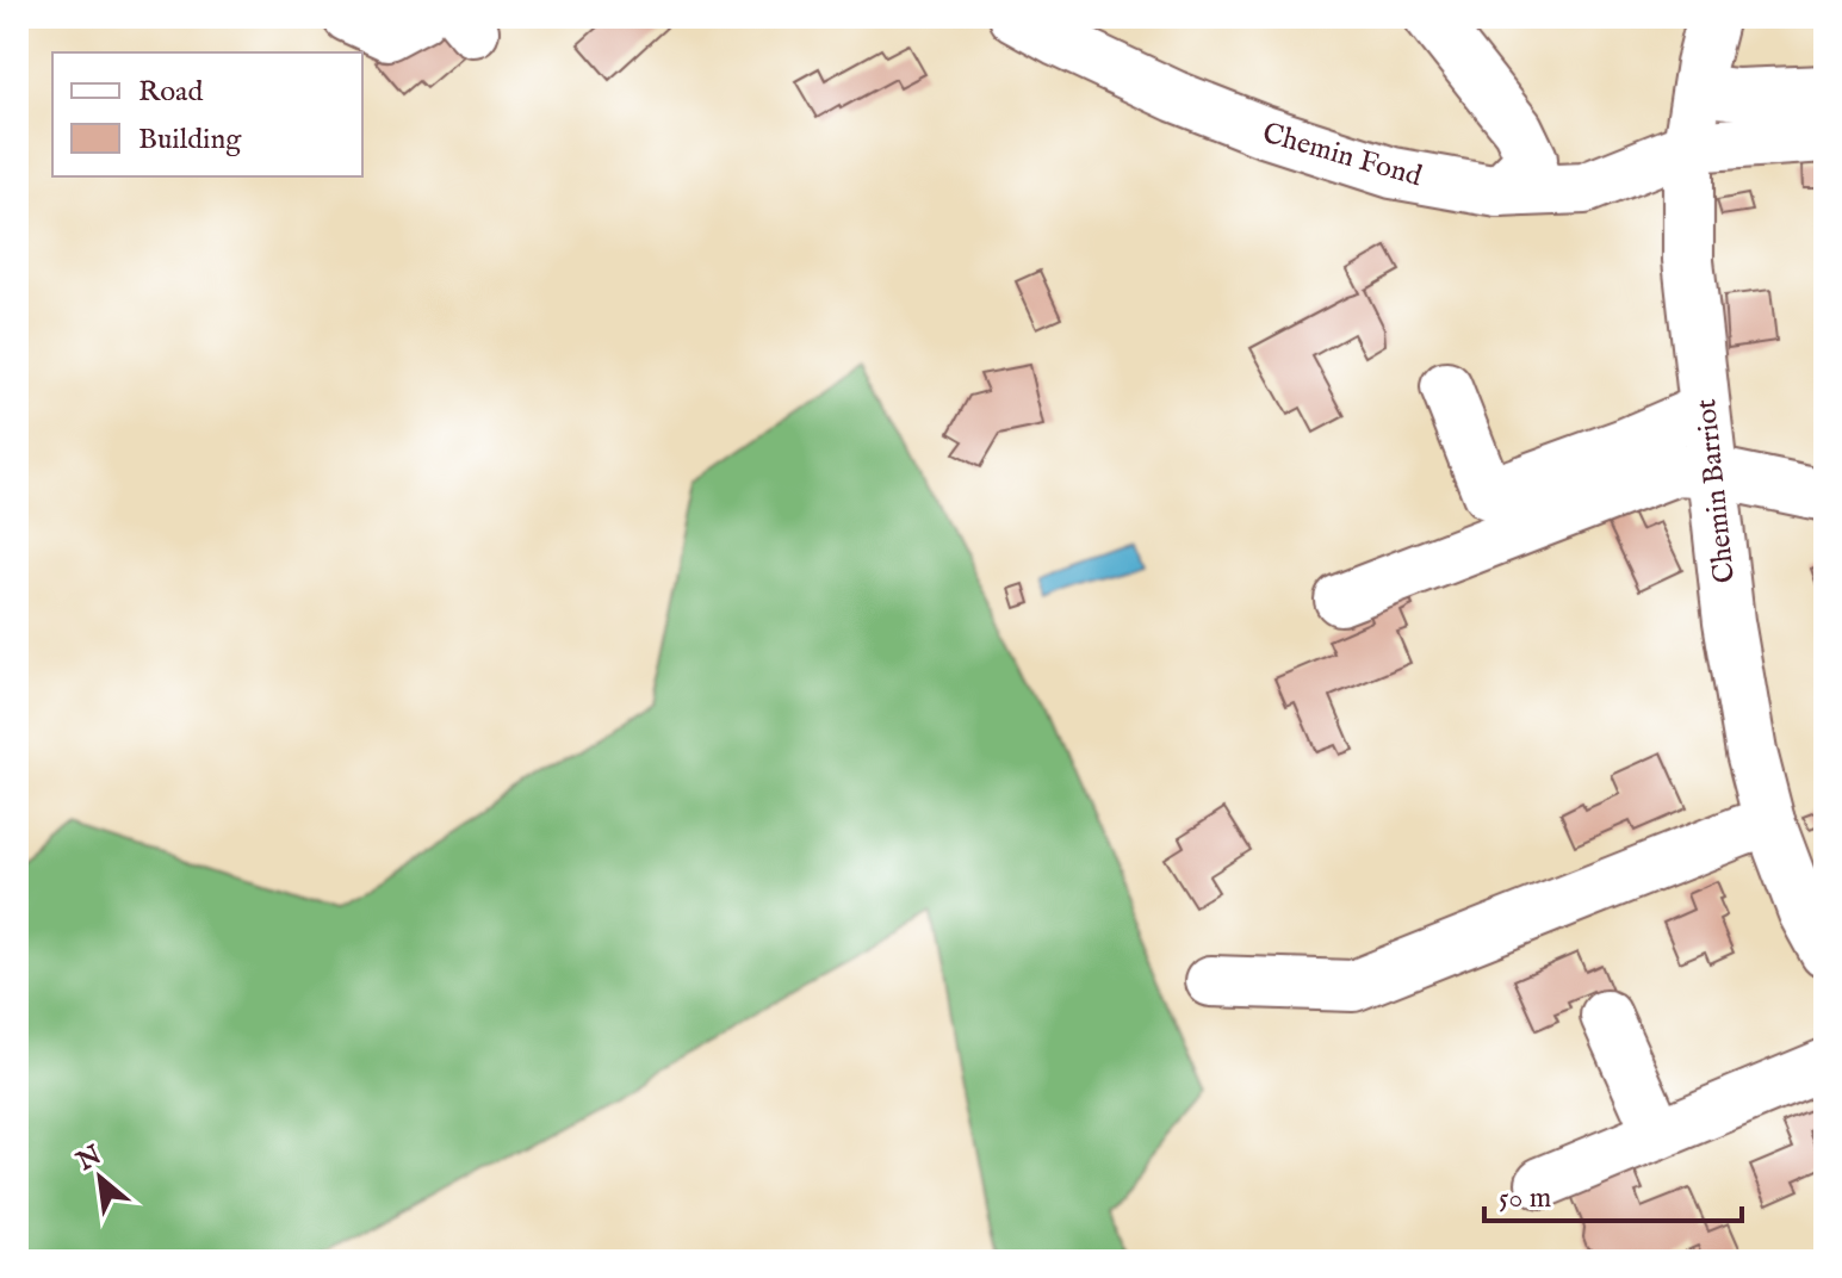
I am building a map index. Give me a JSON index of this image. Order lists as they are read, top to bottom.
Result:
{
  "streets": {
    "street": ["Chemin Fond", "Chemin Barriot"]
  },
  "crossings": [
    ["Chemin Fond", "Chemin Barriot"]
  ],
  "legend": ["Road", "Building"],
  "scale_bar": "50 m",
  "north": "top left"
}
